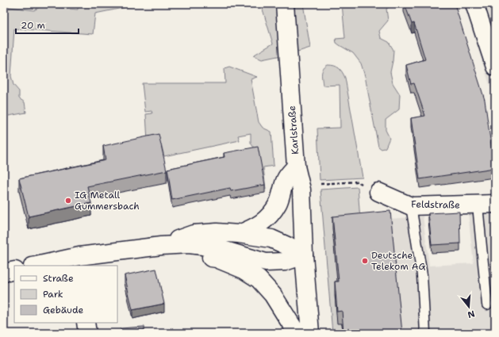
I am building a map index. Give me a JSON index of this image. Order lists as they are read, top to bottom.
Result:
{
  "streets": {
    "street": ["Karlstraße", "Feldstraße"]
  },
  "places": ["IG Metall Gummersbach", "Deutsche Telekom AG"],
  "legend": ["Straße", "Park", "Gebäude"],
  "scale_bar": "20 m",
  "north": "bottom"
}
